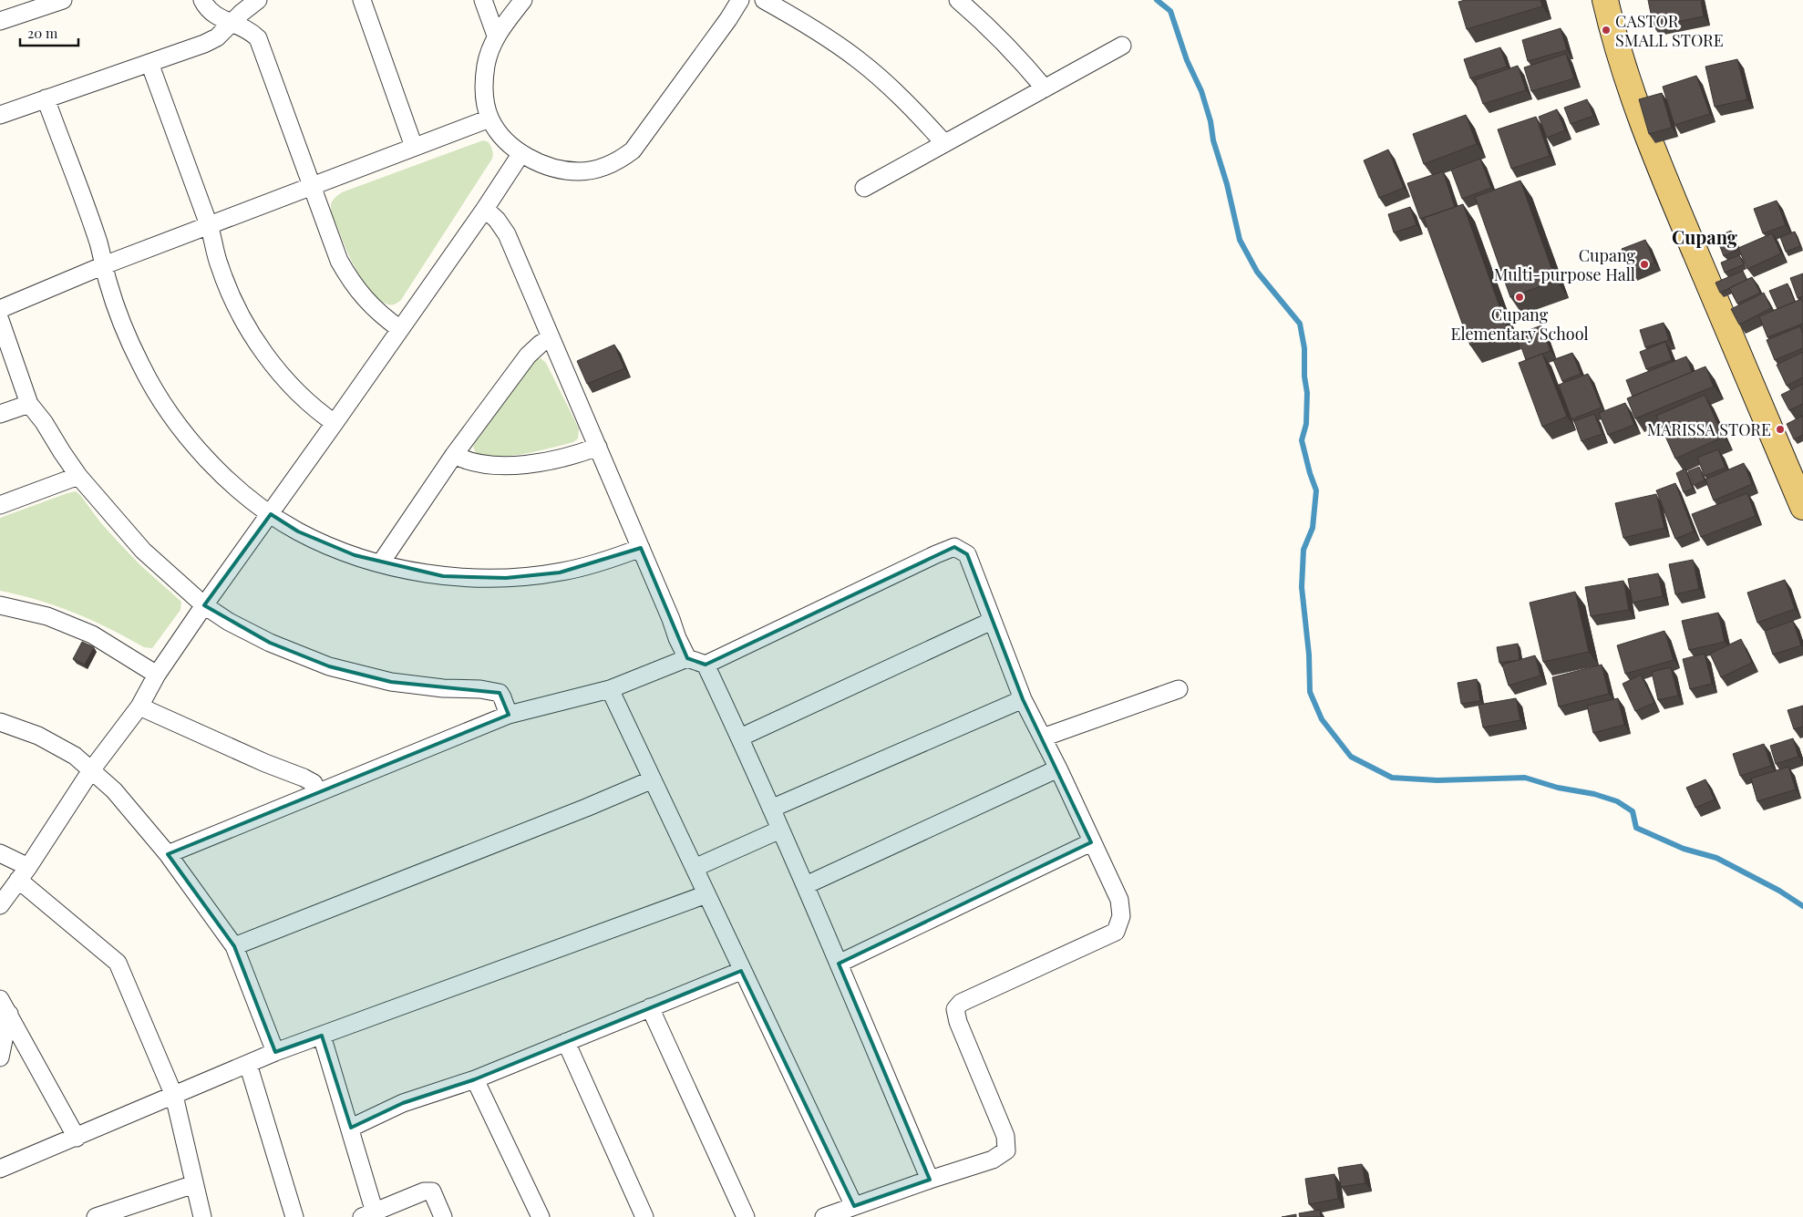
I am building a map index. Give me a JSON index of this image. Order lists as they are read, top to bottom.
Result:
{
  "districts": ["Cupang"],
  "places": [
    "CASTOR SMALL STORE",
    "Cupang Multi-purpose Hall",
    "Cupang Elementary School",
    "MARISSA STORE"
  ],
  "scale_bar": "20 m"
}
